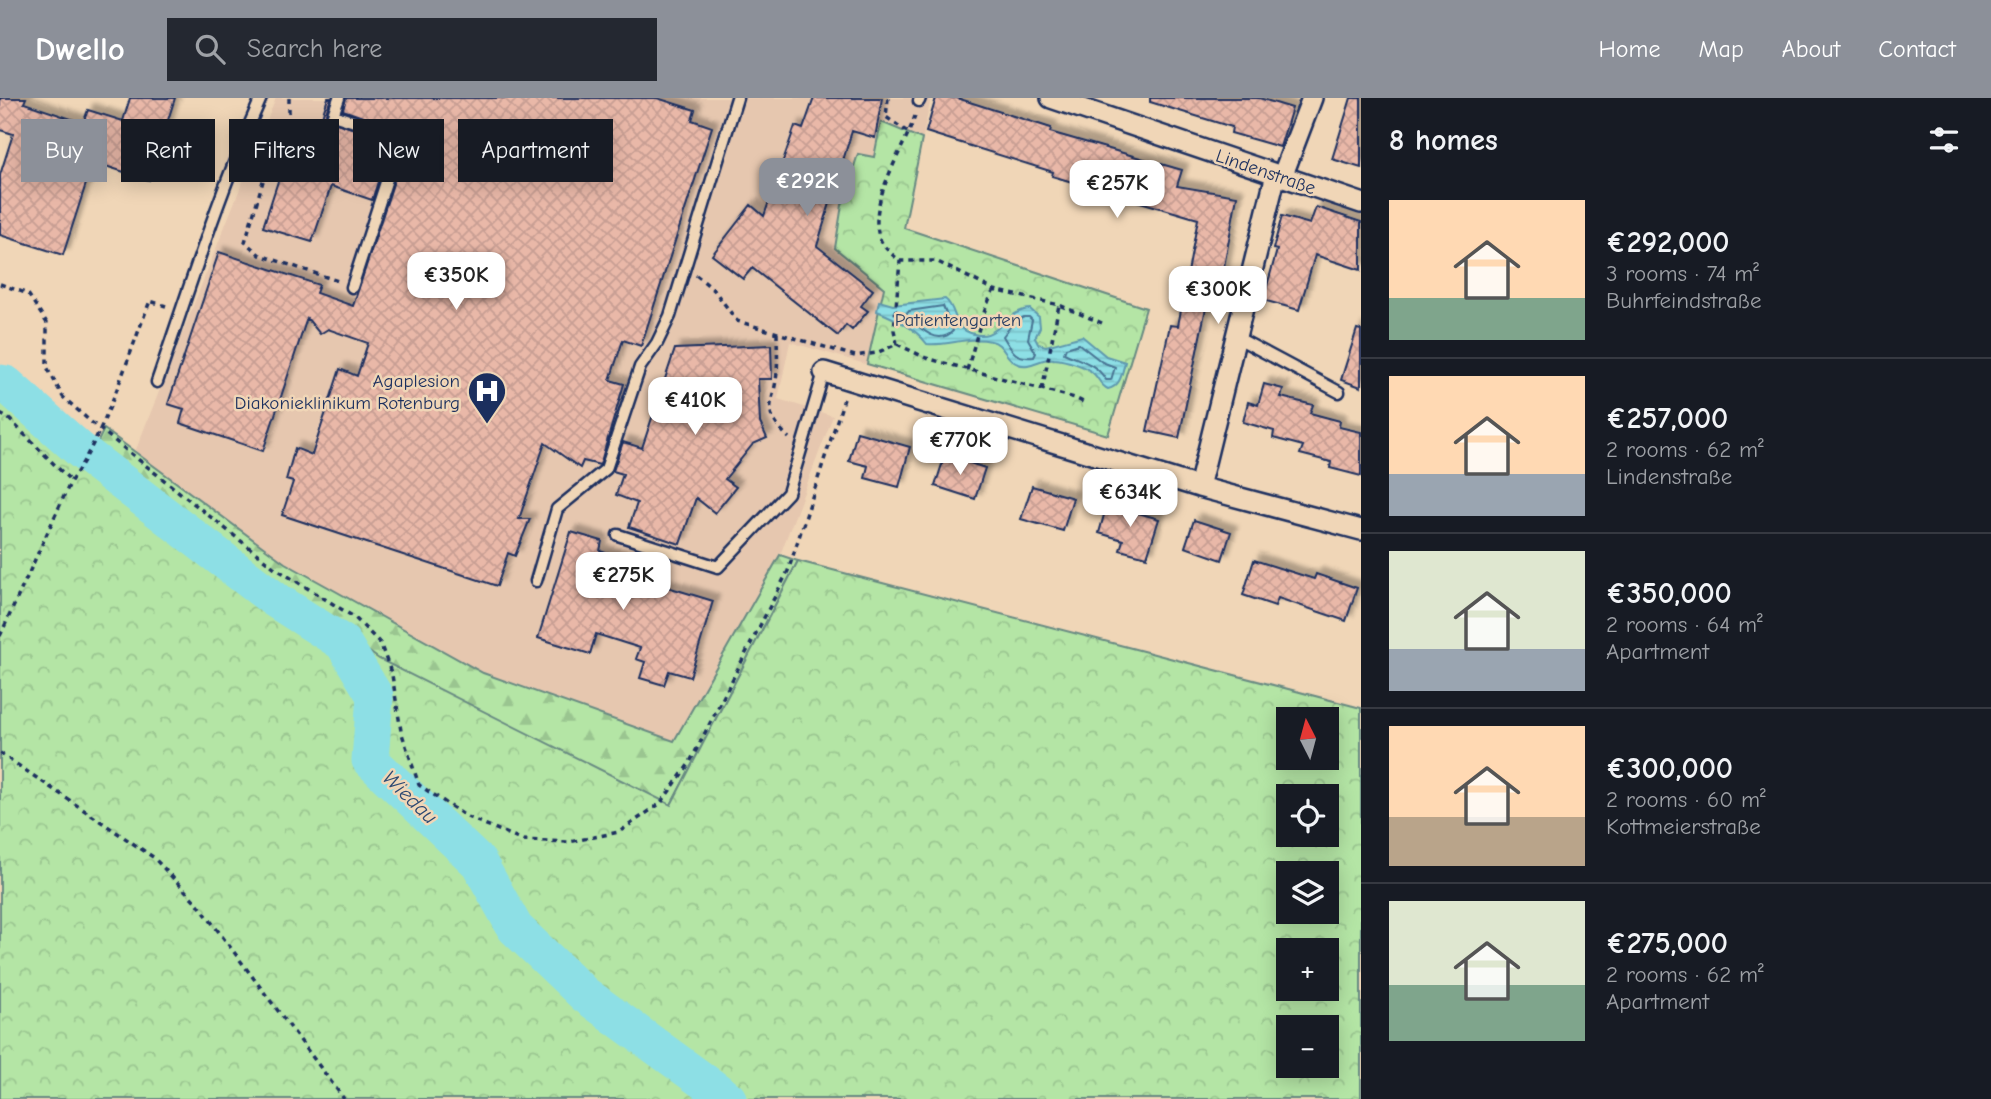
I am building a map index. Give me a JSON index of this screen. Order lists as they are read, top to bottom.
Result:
{
  "streets": {
    "street": ["Lindenstraße"]
  },
  "water": ["Wiedau"],
  "parks": ["Patientengarten"],
  "places": {
    "hospital": ["Agaplesion Diakonieklinikum Rotenburg"]
  },
  "north": "top",
  "page": {
    "header": "Dwello",
    "search": "Search here",
    "nav": [
      "Home",
      "Map",
      "About",
      "Contact"
    ],
    "heading": "8 homes",
    "chip": [
      "Buy",
      "Rent",
      "Filters",
      "New",
      "Apartment"
    ],
    "price": [
      "€292K",
      "€257K",
      "€350K",
      "€300K",
      "€410K",
      "€770K",
      "€634K",
      "€275K"
    ],
    "list": [
      {
        "name": "€292,000",
        "note": "3 rooms · 74 m² · Buhrfeindstraße"
      },
      {
        "name": "€257,000",
        "note": "2 rooms · 62 m² · Lindenstraße"
      },
      {
        "name": "€350,000",
        "note": "2 rooms · 64 m² · Apartment"
      },
      {
        "name": "€300,000",
        "note": "2 rooms · 60 m² · Kottmeierstraße"
      },
      {
        "name": "€275,000",
        "note": "2 rooms · 62 m² · Apartment"
      }
    ],
    "map_buttons": ["+", "−"]
  }
}
